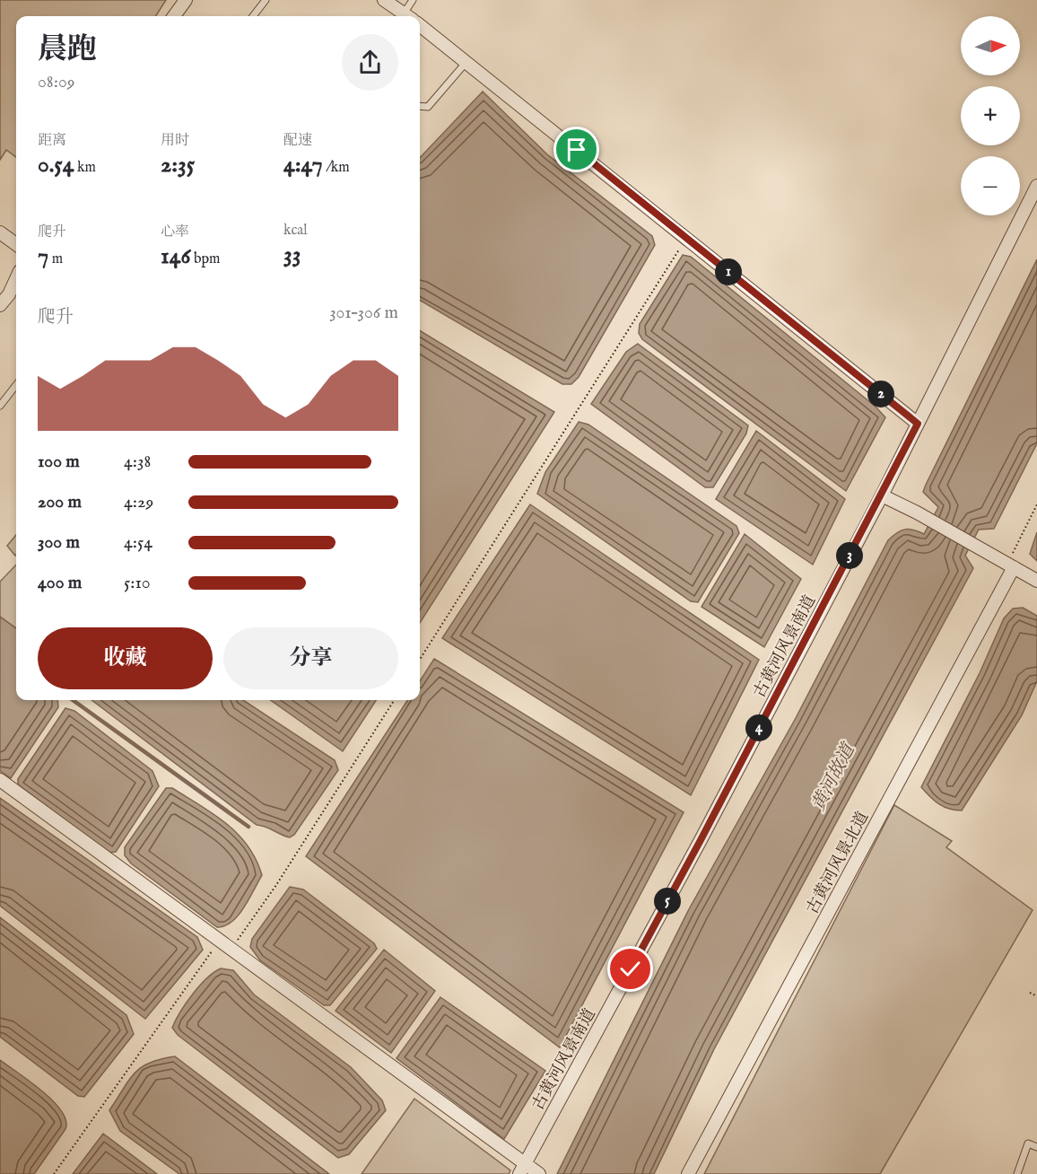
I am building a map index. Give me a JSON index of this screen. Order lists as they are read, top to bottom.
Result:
{
  "streets": {
    "street": ["古黄河风景南道", "古黄河风景北道"]
  },
  "water": ["黄河故道"],
  "north": "right",
  "page": {
    "map_buttons": ["+", "−"],
    "heading": ["晨跑", "08:09"],
    "stats": [
      ["距离", "0.54 km"],
      ["用时", "2:35"],
      ["配速", "4:47 /km"],
      ["爬升", "7 m"],
      ["心率", "146 bpm"],
      ["kcal", "33"]
    ],
    "pins": [
      "1",
      "2",
      "3",
      "4",
      "5"
    ],
    "chart": ["爬升", "301–306 m"],
    "list": [
      {
        "name": "100 m",
        "note": "4:38"
      },
      {
        "name": "200 m",
        "note": "4:29"
      },
      {
        "name": "300 m",
        "note": "4:54"
      },
      {
        "name": "400 m",
        "note": "5:10"
      }
    ],
    "buttons": ["收藏", "分享"]
  }
}
